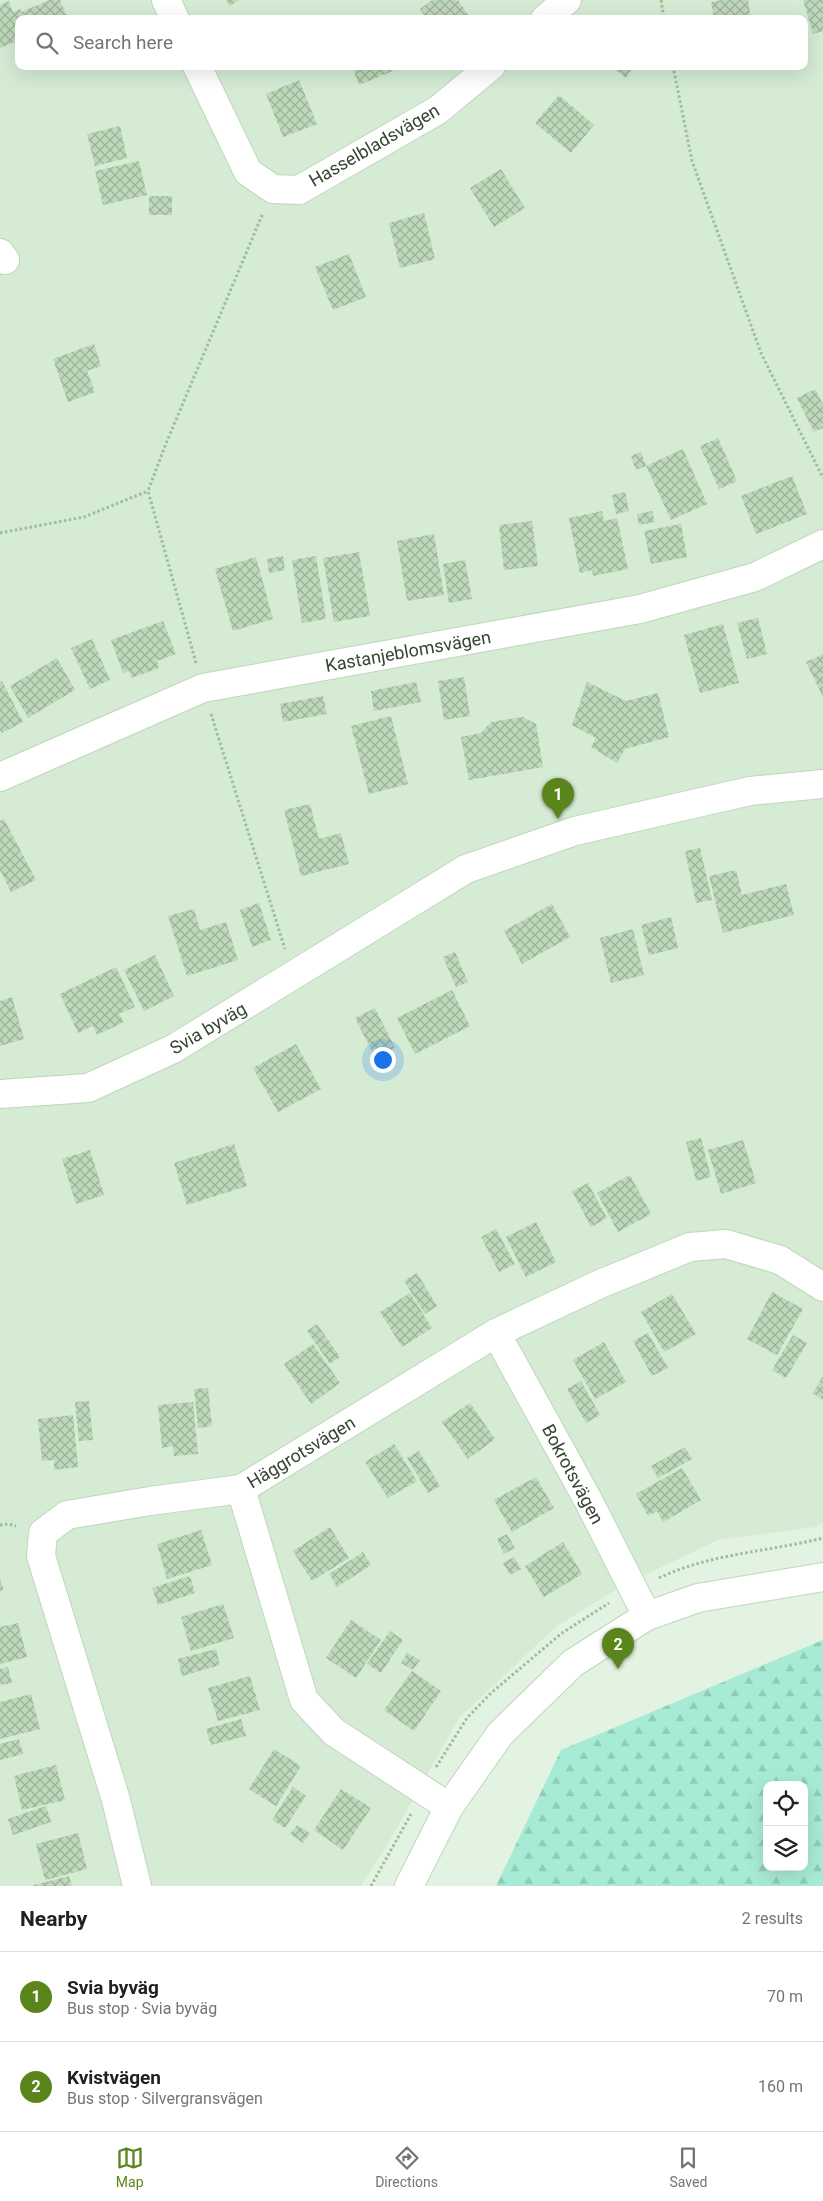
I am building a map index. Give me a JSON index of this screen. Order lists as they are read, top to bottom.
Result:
{
  "streets": {
    "street": [
      "Hasselbladsvägen",
      "Kastanjeblomsvägen",
      "Svia byväg",
      "Häggrotsvägen",
      "Bokrotsvägen"
    ]
  },
  "crossings": [
    ["Häggrotsvägen", "Bokrotsvägen"]
  ],
  "page": {
    "search": "Search here",
    "pins": ["1", "2"],
    "heading": ["Nearby", "2 results"],
    "list": [
      {
        "mark": "1",
        "name": "Svia byväg",
        "note": "Bus stop · Svia byväg",
        "value": "70 m"
      },
      {
        "mark": "2",
        "name": "Kvistvägen",
        "note": "Bus stop · Silvergransvägen",
        "value": "160 m"
      }
    ],
    "nav": ["Map", "Directions", "Saved"]
  }
}
